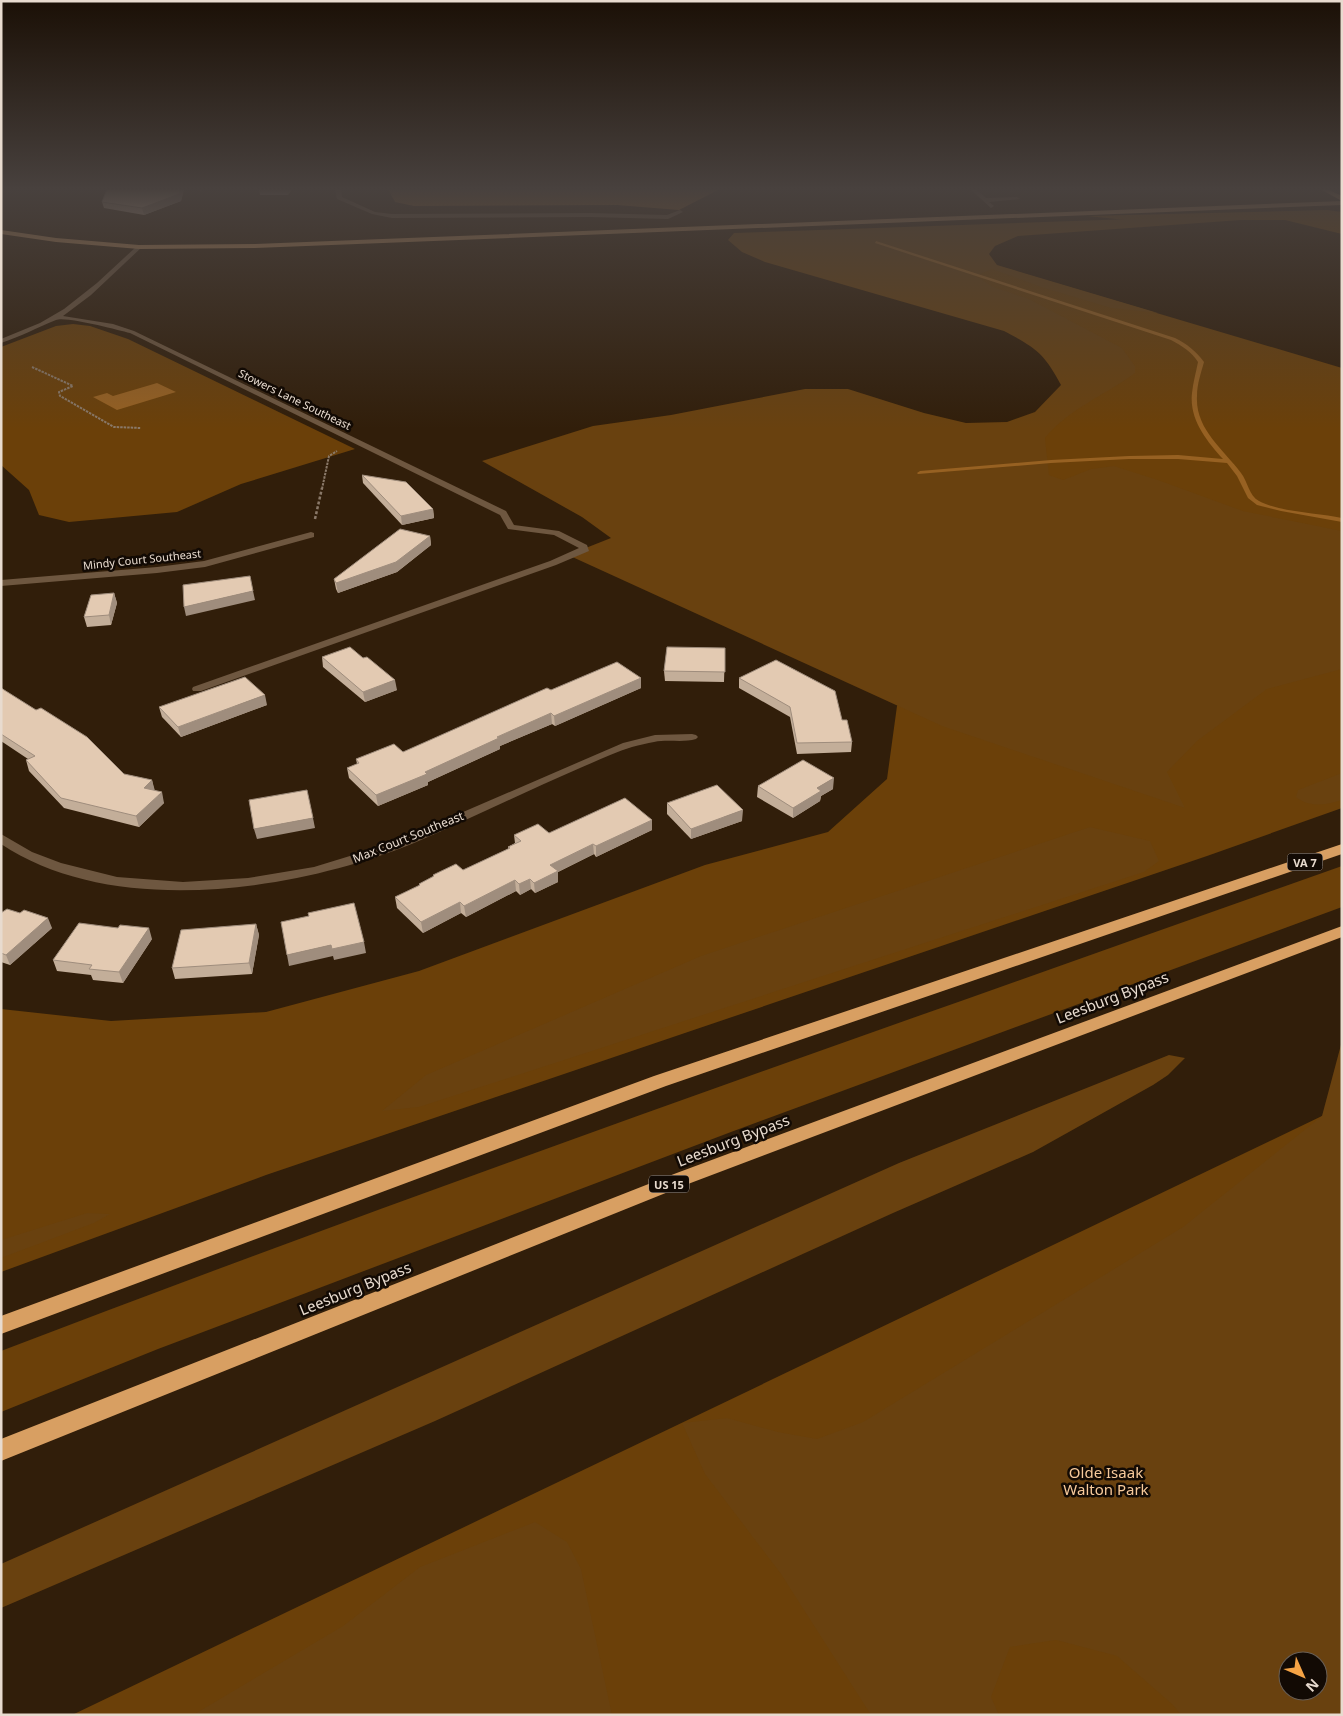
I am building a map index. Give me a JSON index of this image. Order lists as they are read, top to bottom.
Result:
{
  "streets": {
    "highway": ["VA 7", "Leesburg Bypass", "US 15"],
    "street": ["Stowers Lane Southeast", "Mindy Court Southeast", "Max Court Southeast"]
  },
  "parks": ["Olde Isaak Walton Park"],
  "north": "bottom right"
}
